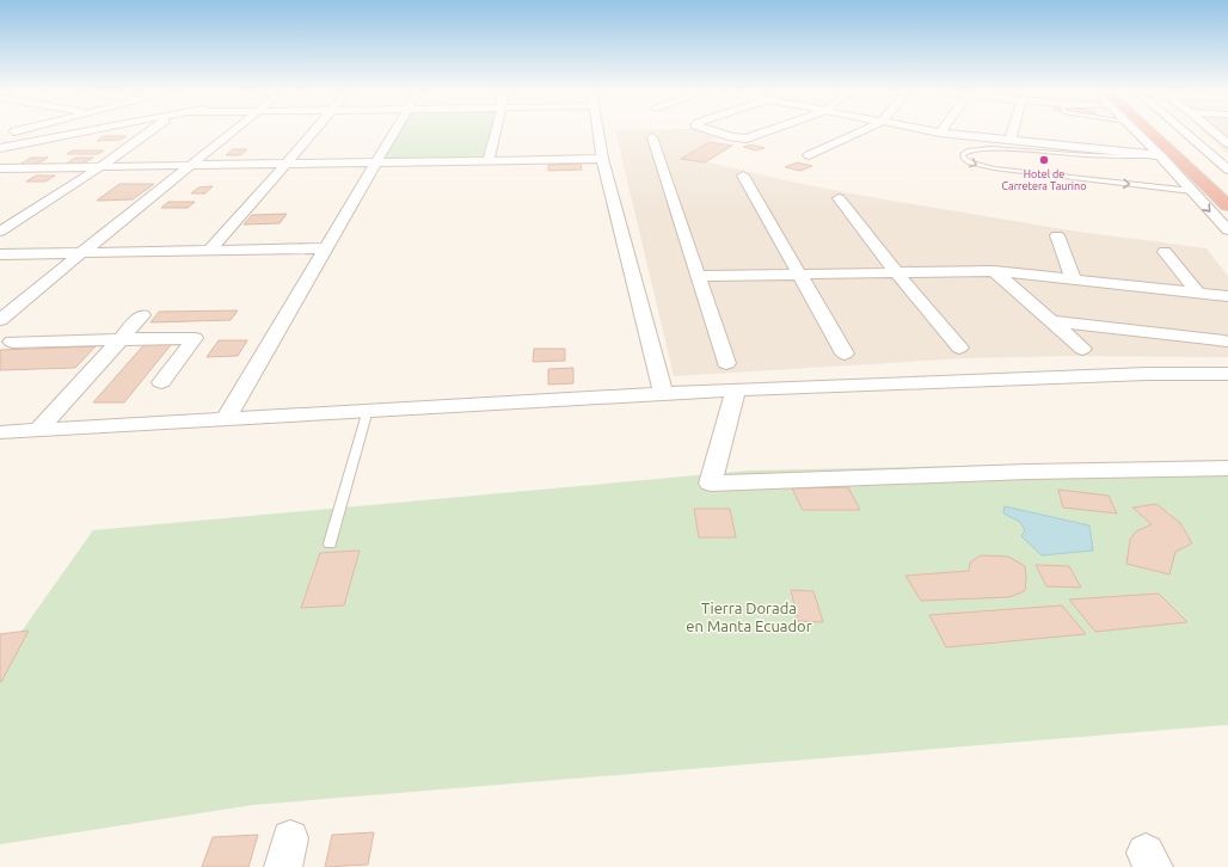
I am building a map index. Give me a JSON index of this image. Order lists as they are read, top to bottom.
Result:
{
  "parks": ["Tierra Dorada en Manta Ecuador"],
  "places": ["Hotel de Carretera Taurino"]
}
